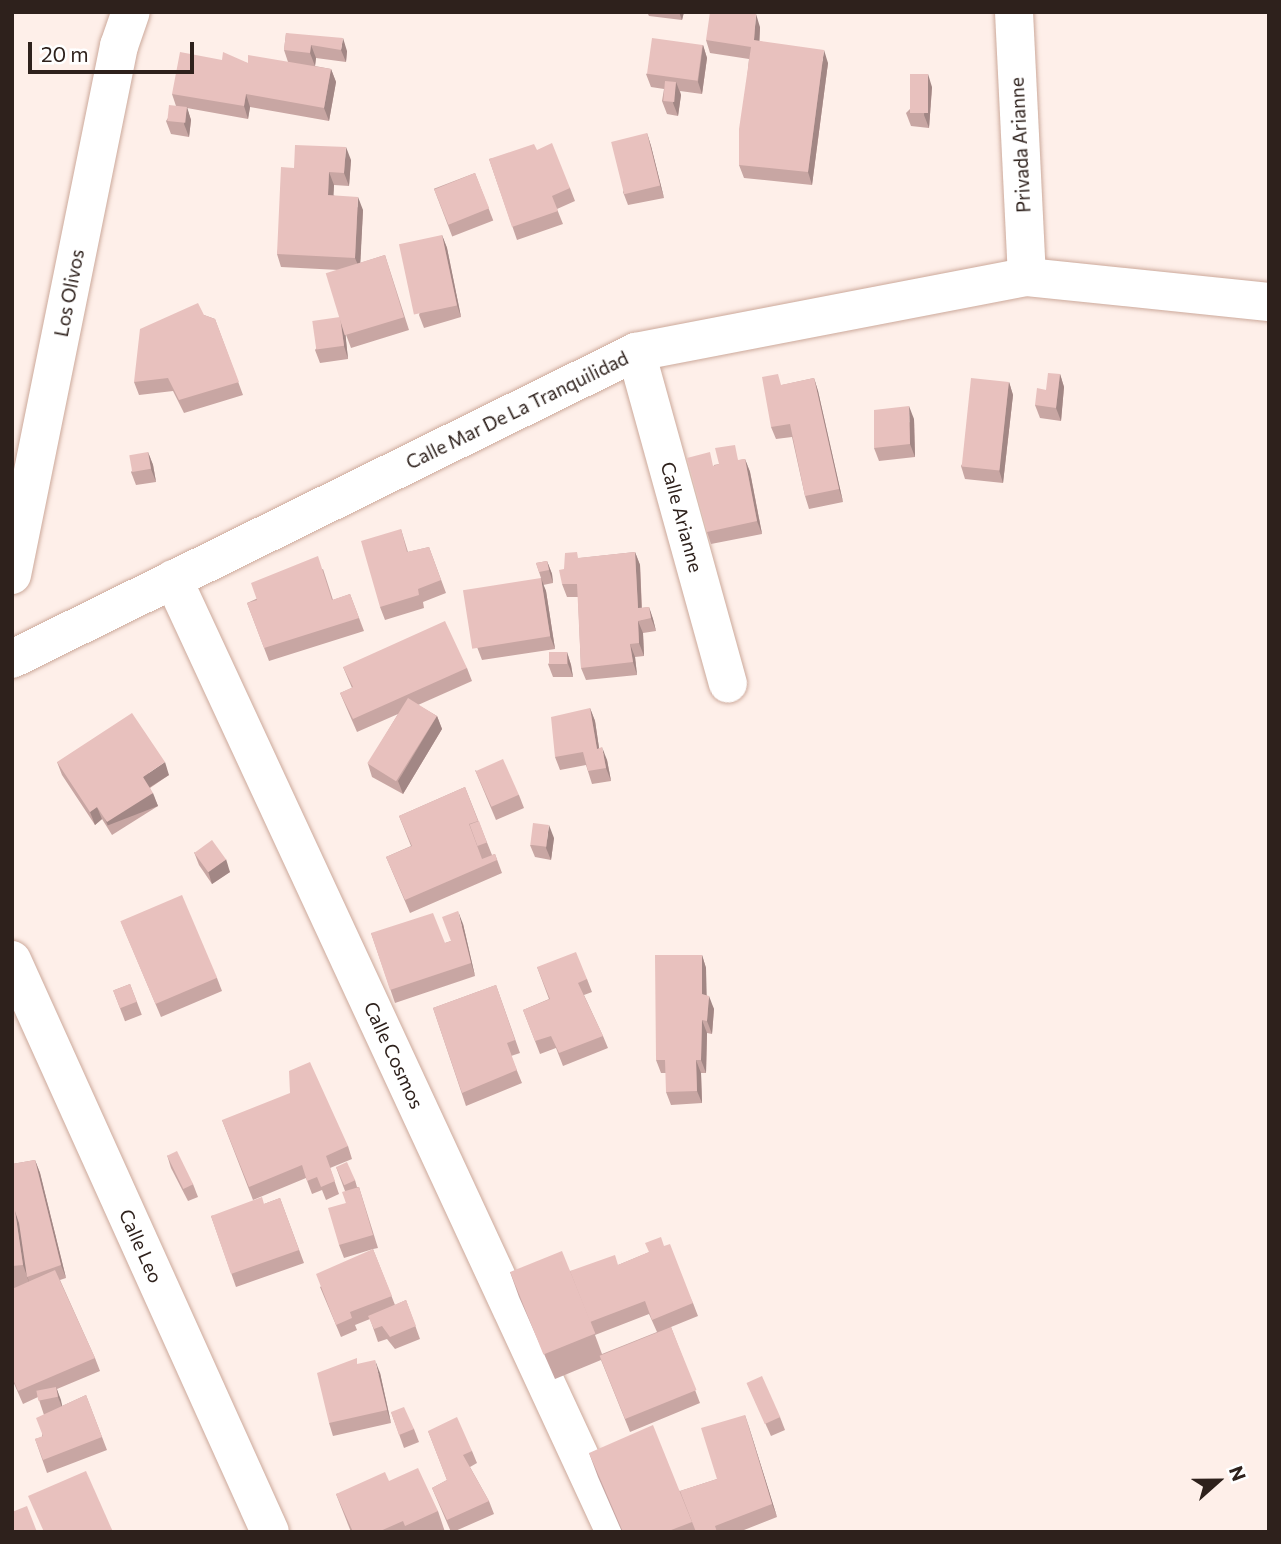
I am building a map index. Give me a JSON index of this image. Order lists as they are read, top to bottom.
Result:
{
  "streets": {
    "street": [
      "Privada Arianne",
      "Los Olivos",
      "Calle Mar De La Tranquilidad",
      "Calle Arianne",
      "Calle Cosmos",
      "Calle Leo"
    ]
  },
  "crossings": [
    ["Privada Arianne", "Calle Mar De La Tranquilidad"],
    ["Calle Mar De La Tranquilidad", "Calle Arianne"],
    ["Calle Mar De La Tranquilidad", "Calle Cosmos"]
  ],
  "scale_bar": "20 m",
  "north": "right"
}
